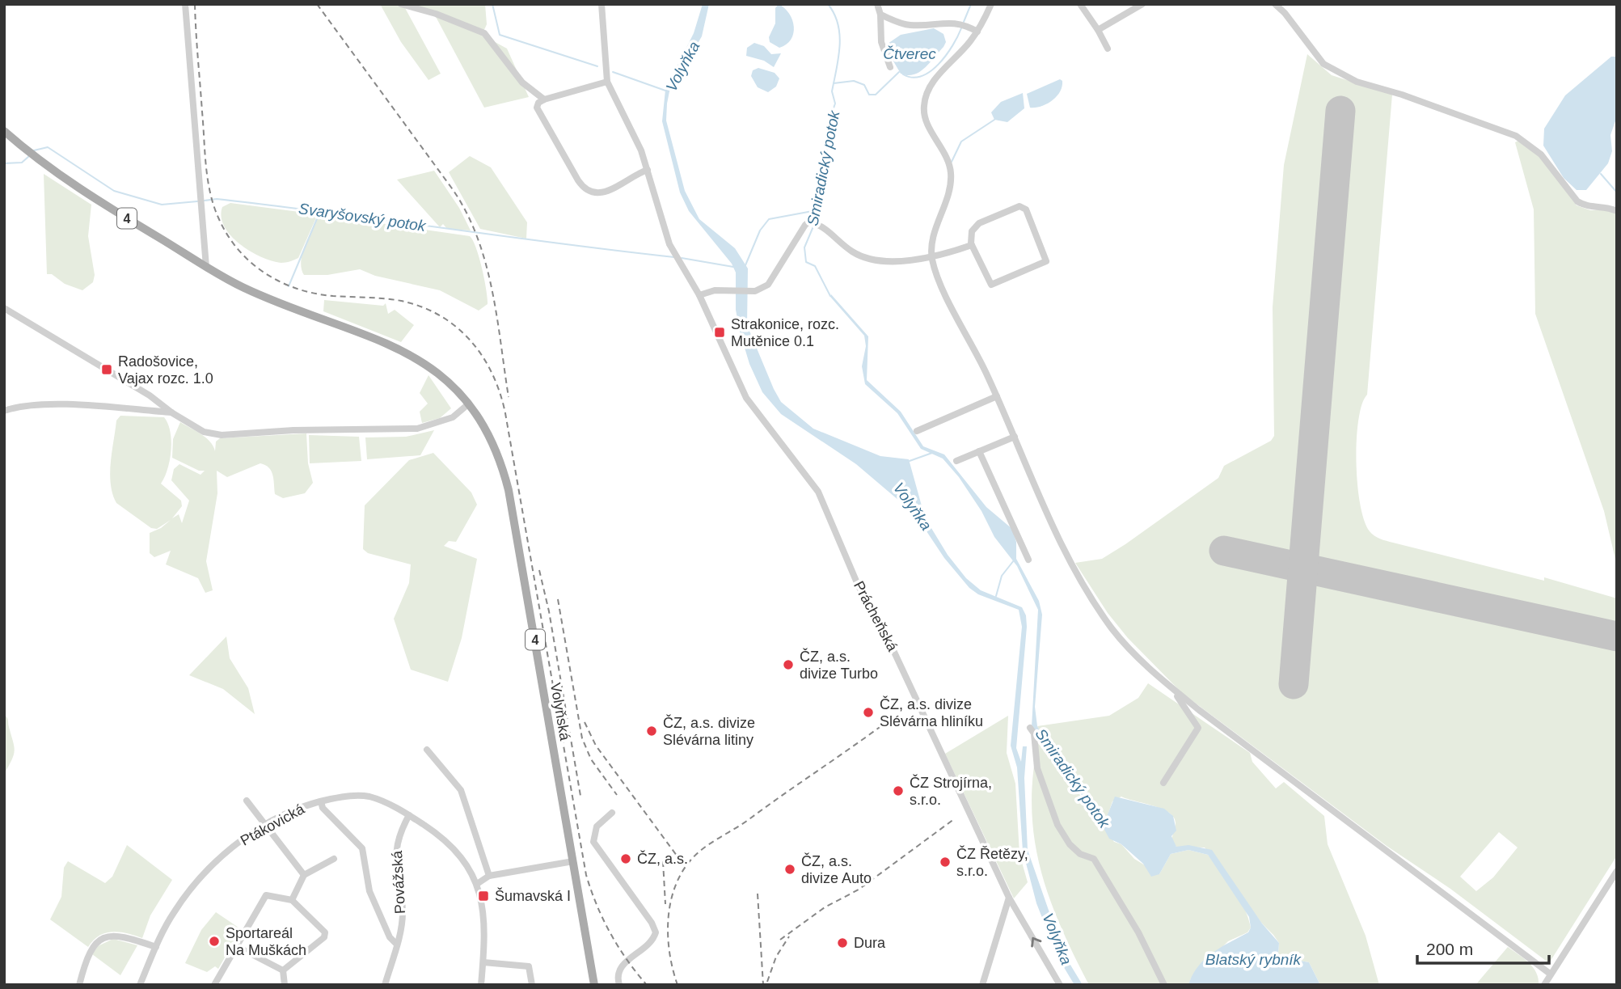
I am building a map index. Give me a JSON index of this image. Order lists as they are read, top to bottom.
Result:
{
  "streets": {
    "main road": ["4", "Volyňská"],
    "street": ["Prácheňská", "Ptákovická", "Povážská"]
  },
  "crossings": [
    ["4", "Volyňská"],
    ["Ptákovická", "Povážská"]
  ],
  "water": [
    "Čtverec",
    "Volyňka",
    "Smiradický potok",
    "Svaryšovský potok",
    "Blatský rybník"
  ],
  "places": {
    "transit": ["Strakonice, rozc. Mutěnice 0.1", "Radošovice, Vajax rozc. 1.0", "Šumavská I"],
    "other": [
      "ČZ, a.s. divize Turbo",
      "ČZ, a.s. divize Slévárna hliníku",
      "ČZ, a.s. divize Slévárna litiny",
      "ČZ Strojírna, s.r.o.",
      "ČZ, a.s.",
      "ČZ Řetězy, s.r.o.",
      "ČZ, a.s. divize Auto",
      "Sportareál Na Muškách",
      "Dura"
    ]
  },
  "scale_bar": "200 m"
}
